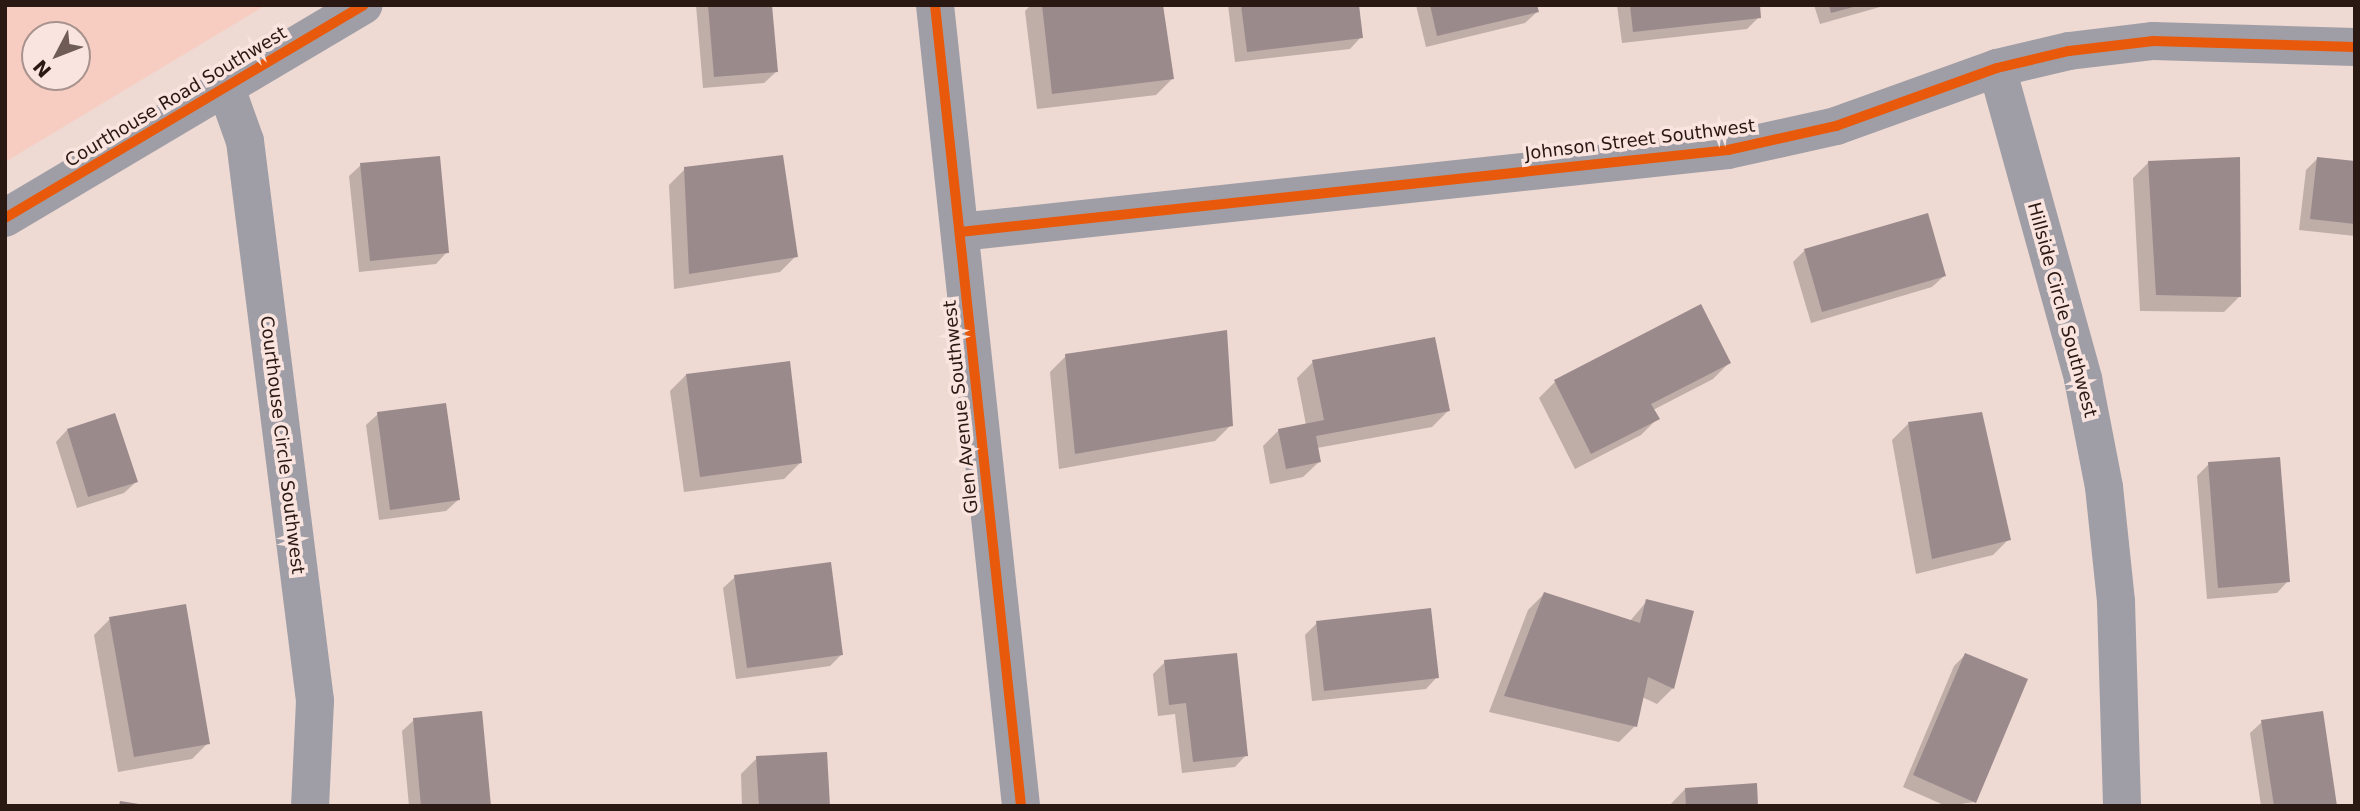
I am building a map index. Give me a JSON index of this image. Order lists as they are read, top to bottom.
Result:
{
  "streets": {
    "street": [
      "Courthouse Road Southwest",
      "Johnson Street Southwest",
      "Hillside Circle Southwest",
      "Glen Avenue Southwest",
      "Courthouse Circle Southwest"
    ]
  },
  "crossings": [
    ["Courthouse Road Southwest", "Courthouse Circle Southwest"],
    ["Johnson Street Southwest", "Hillside Circle Southwest"],
    ["Johnson Street Southwest", "Glen Avenue Southwest"]
  ],
  "north": "bottom left"
}
